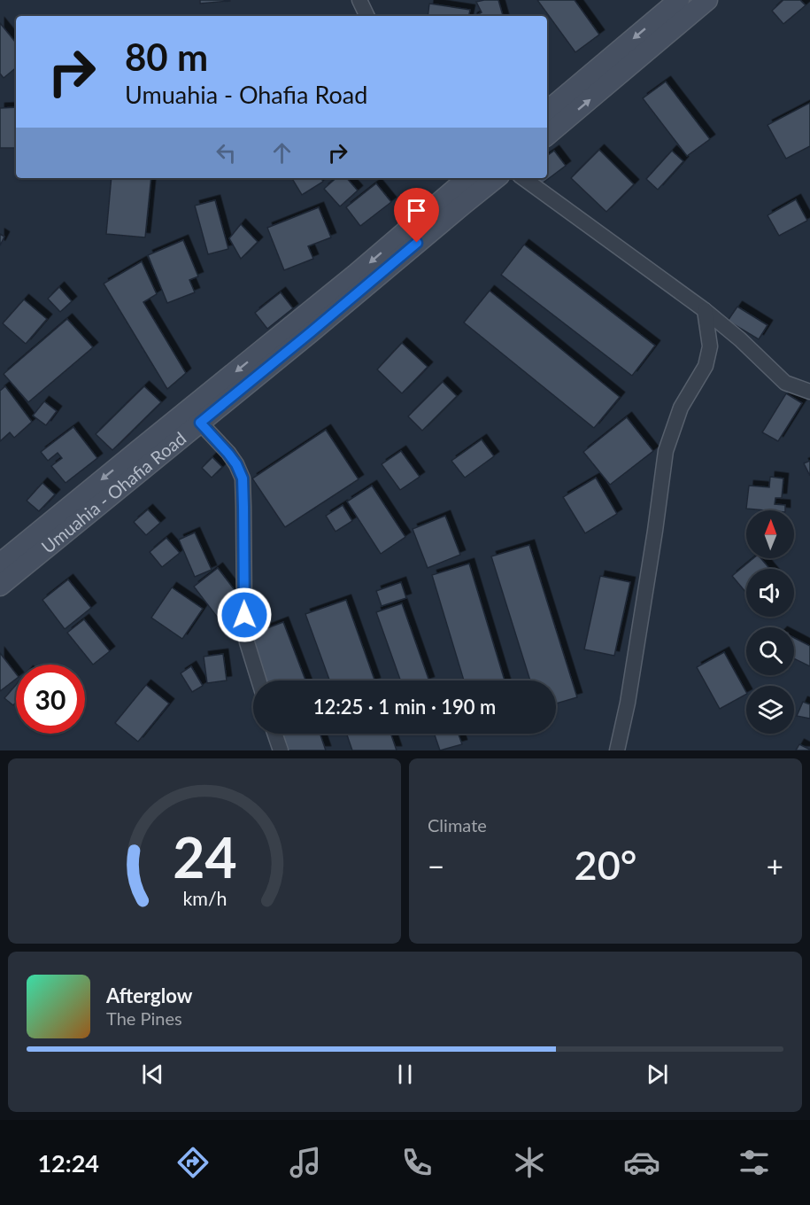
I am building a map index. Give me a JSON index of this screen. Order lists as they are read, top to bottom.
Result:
{
  "streets": {
    "main road": ["Umuahia - Ohafia Road"]
  },
  "north": "top",
  "page": {
    "turn": ["80 m", "Umuahia - Ohafia Road"],
    "limit": "30",
    "trip": "12:25 · 1 min · 190 m",
    "tile": "Climate",
    "heat": ["−", "20°", "+"],
    "song": ["Afterglow", "The Pines"],
    "tabs": "12:24",
    "gauge": ["24", "km/h"]
  }
}
